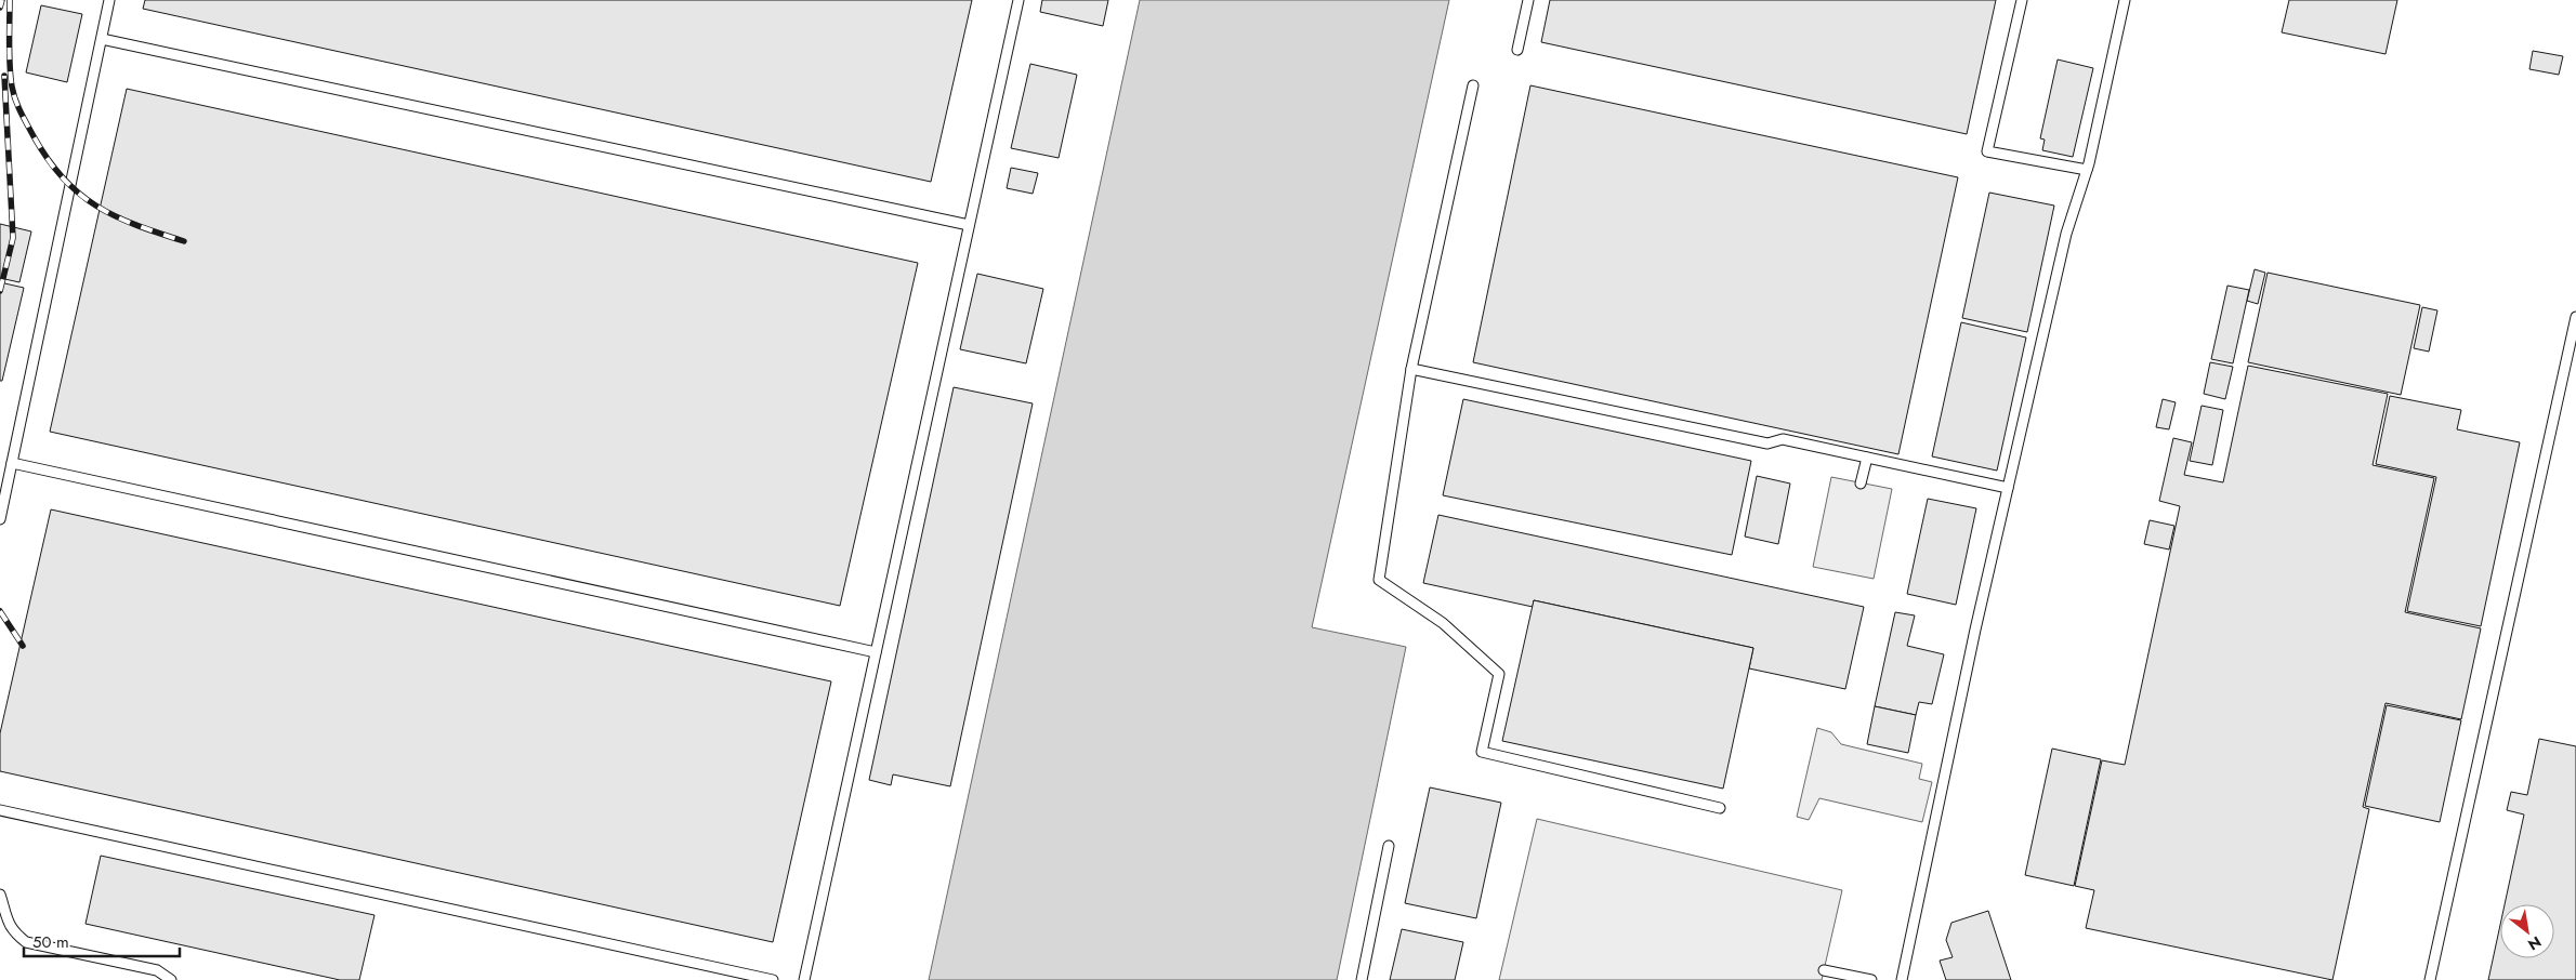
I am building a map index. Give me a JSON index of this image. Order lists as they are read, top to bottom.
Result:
{
  "scale_bar": "50 m",
  "north": "bottom right"
}
